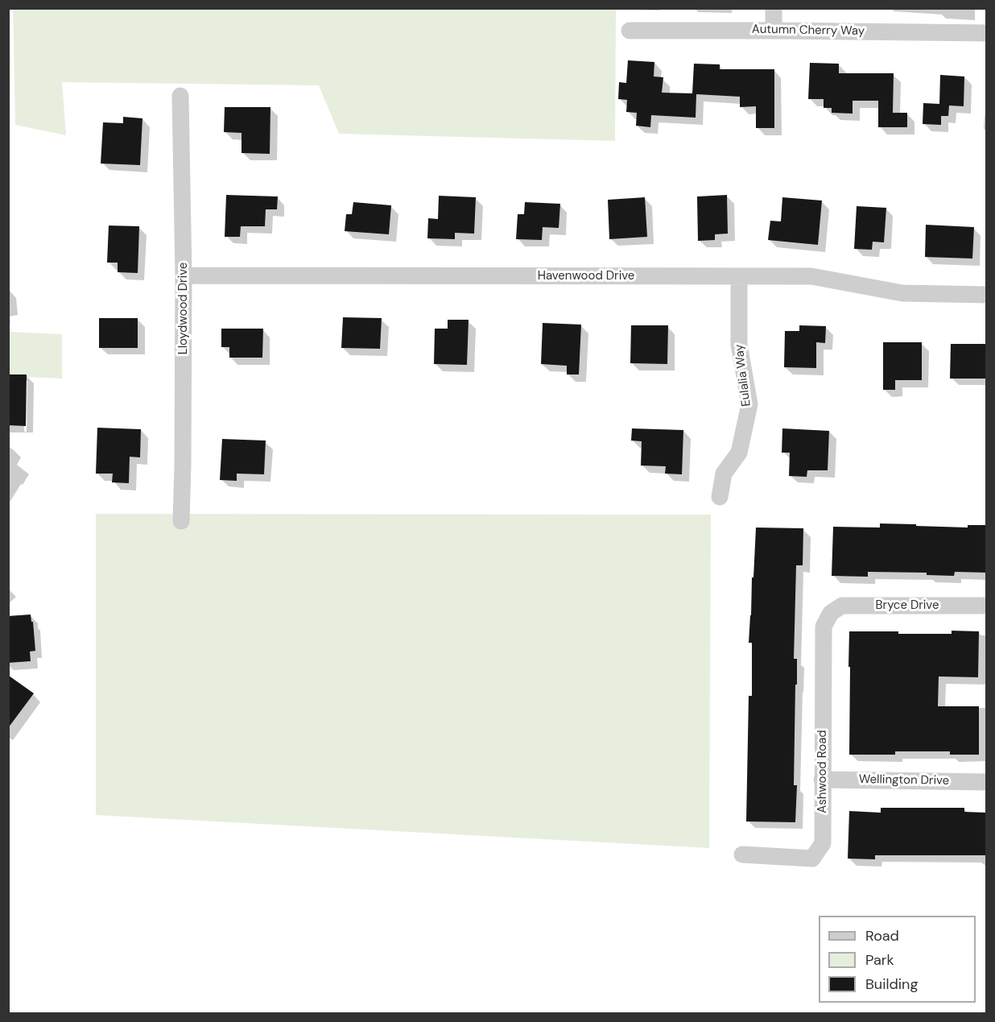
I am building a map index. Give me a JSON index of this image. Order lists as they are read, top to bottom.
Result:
{
  "streets": {
    "street": [
      "Autumn Cherry Way",
      "Havenwood Drive",
      "Lloydwood Drive",
      "Eulalia Way",
      "Bryce Drive",
      "Ashwood Road",
      "Wellington Drive"
    ]
  },
  "crossings": [
    ["Havenwood Drive", "Lloydwood Drive"],
    ["Havenwood Drive", "Eulalia Way"],
    ["Bryce Drive", "Ashwood Road"],
    ["Ashwood Road", "Wellington Drive"]
  ],
  "legend": ["Road", "Park", "Building"]
}
